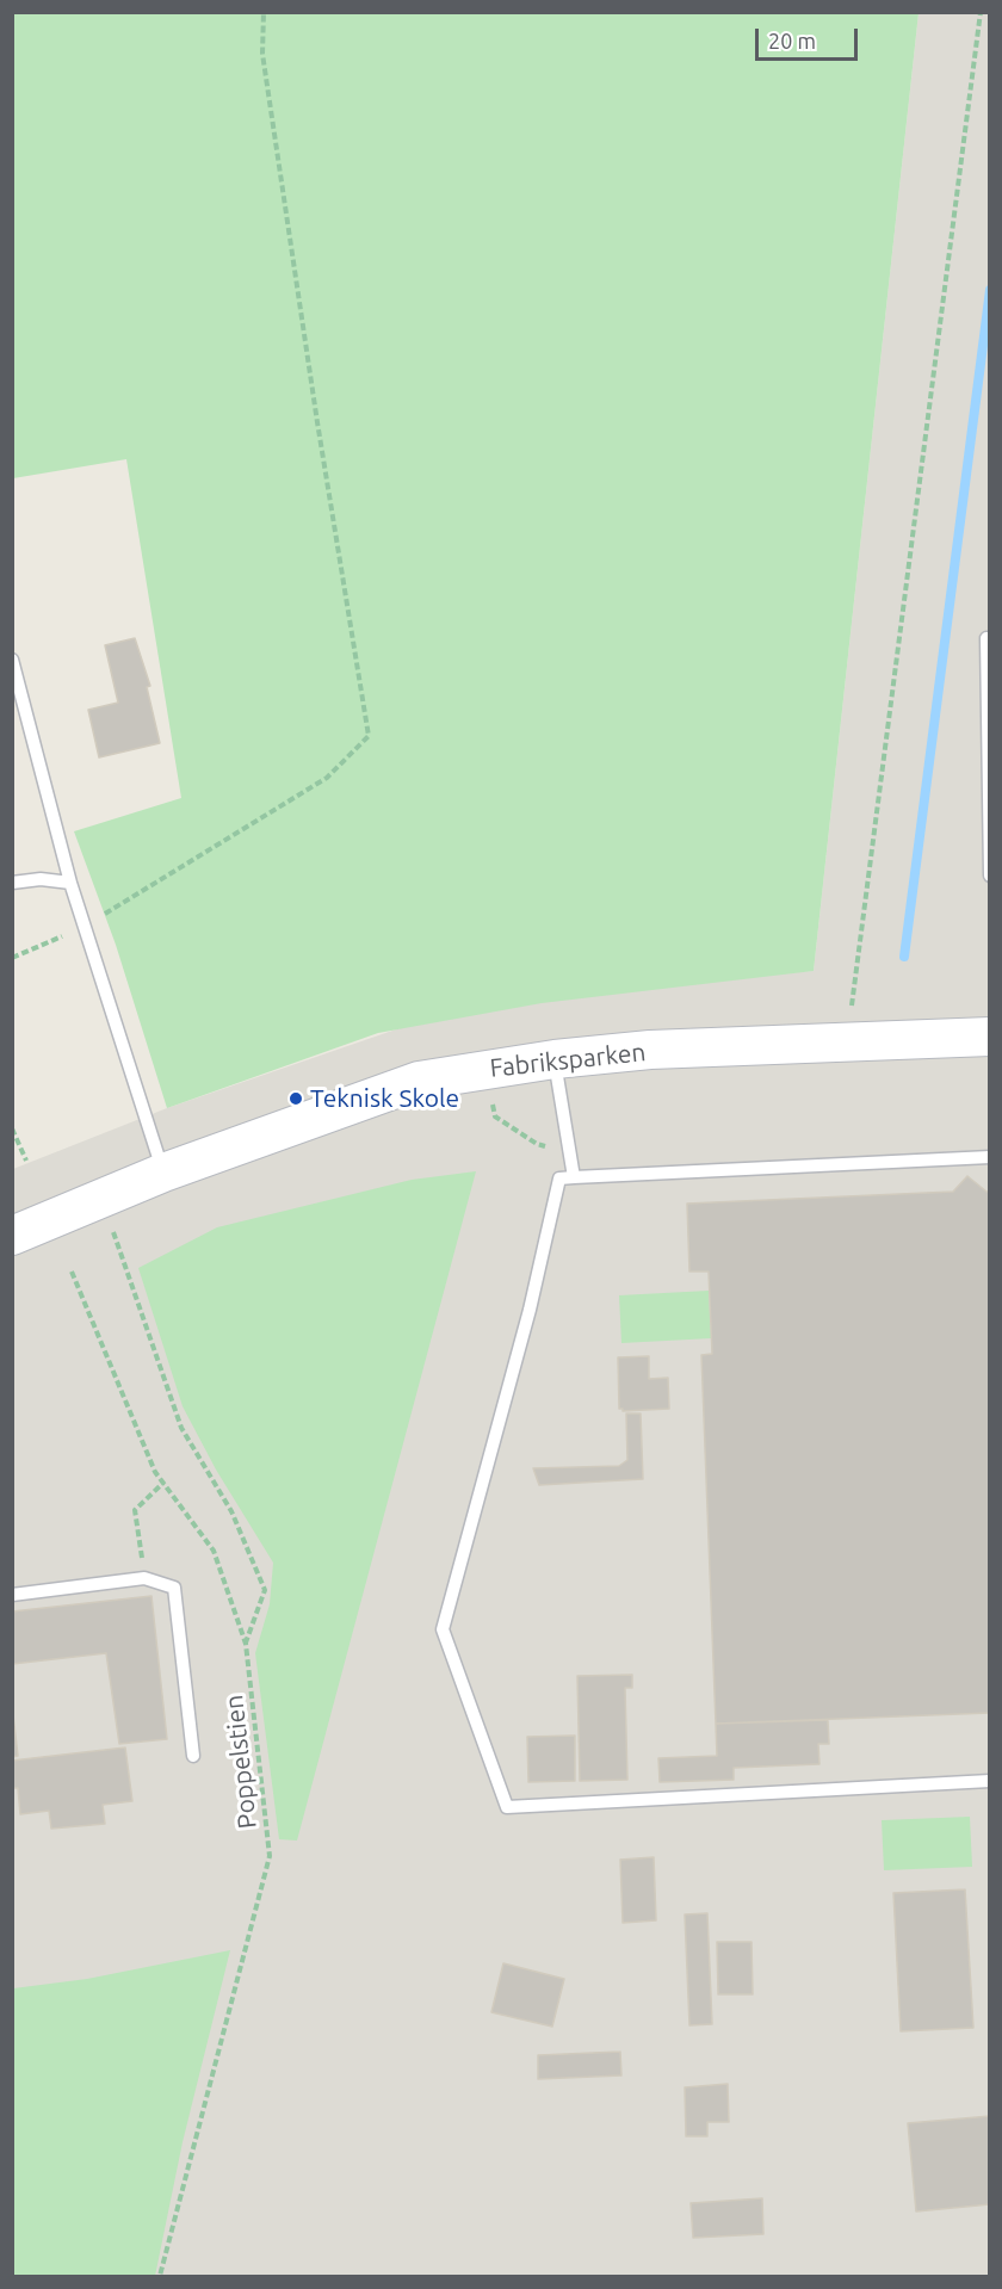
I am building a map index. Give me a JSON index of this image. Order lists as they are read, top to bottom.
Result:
{
  "streets": {
    "street": ["Fabriksparken"],
    "path": ["Poppelstien"]
  },
  "places": ["Teknisk Skole"],
  "scale_bar": "20 m"
}
